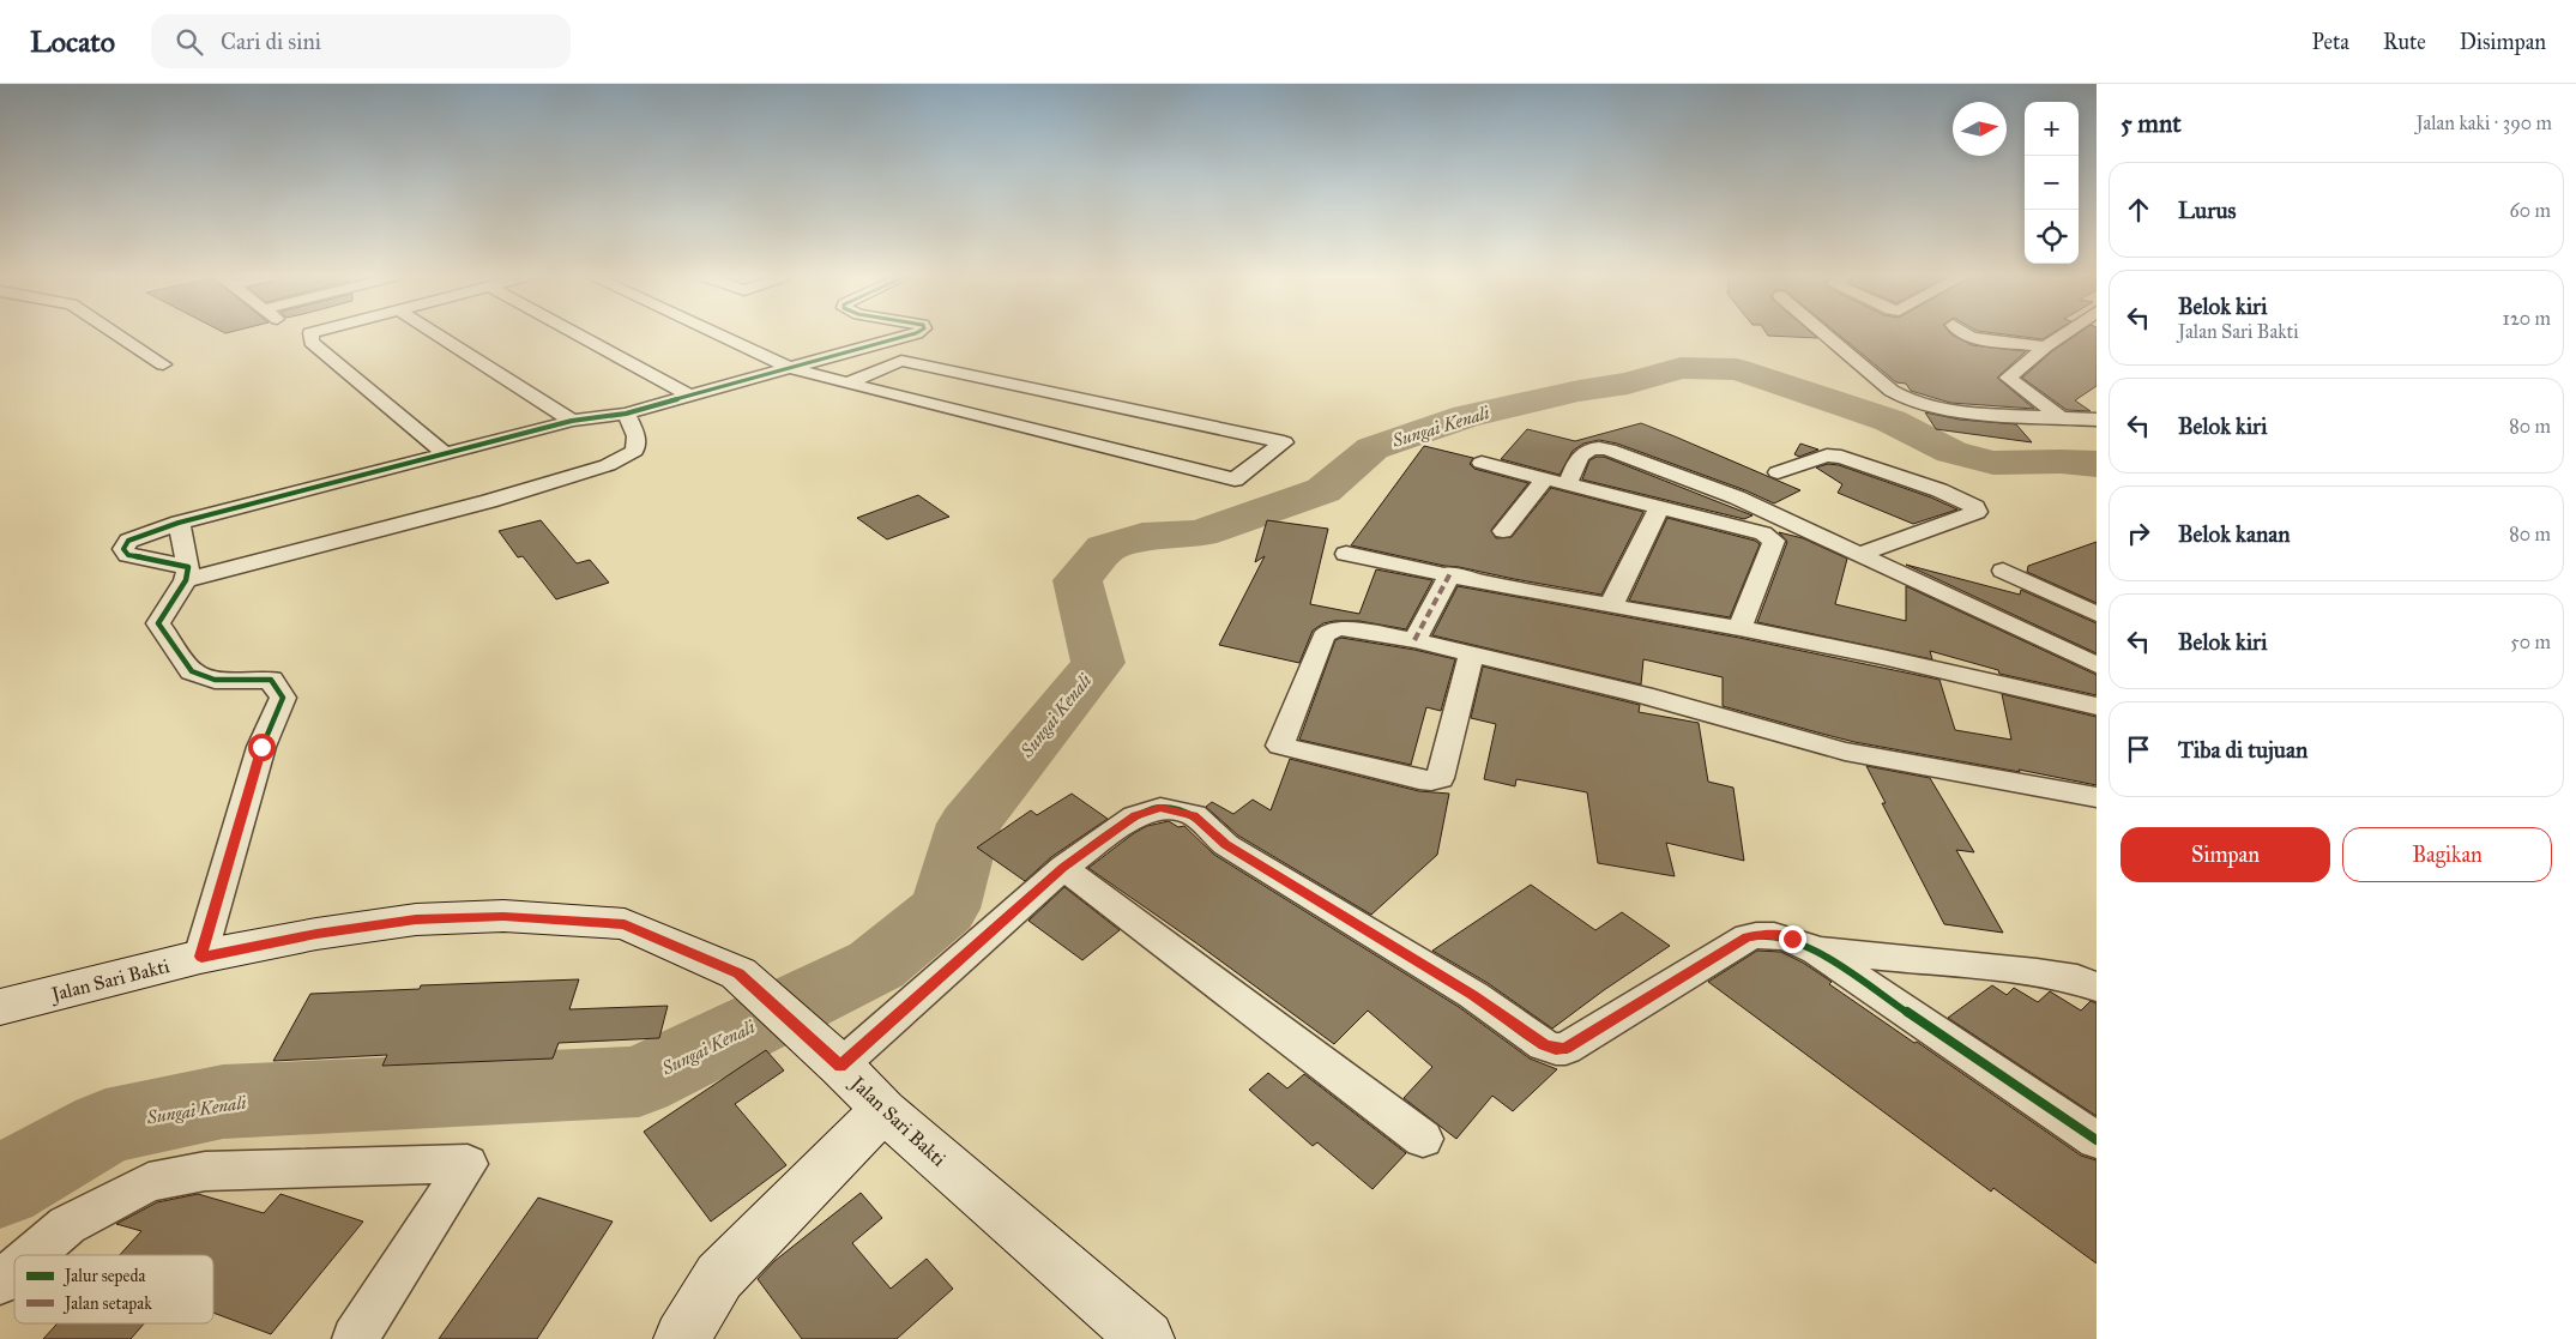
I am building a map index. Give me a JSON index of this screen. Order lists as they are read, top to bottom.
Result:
{
  "streets": {
    "main road": ["Jalan Sari Bakti"]
  },
  "water": ["Sungai Kenali"],
  "legend": ["Jalur sepeda", "Jalan setapak"],
  "north": "right",
  "page": {
    "header": "Locato",
    "search": "Cari di sini",
    "nav": ["Peta", "Rute", "Disimpan"],
    "heading": ["5 mnt", "Jalan kaki · 390 m"],
    "map_buttons": ["+", "−"],
    "list": [
      ["Lurus", "60 m"],
      ["Belok kiri", "Jalan Sari Bakti", "120 m"],
      ["Belok kiri", "80 m"],
      ["Belok kanan", "80 m"],
      ["Belok kiri", "50 m"],
      "Tiba di tujuan"
    ],
    "buttons": ["Simpan", "Bagikan"]
  }
}
